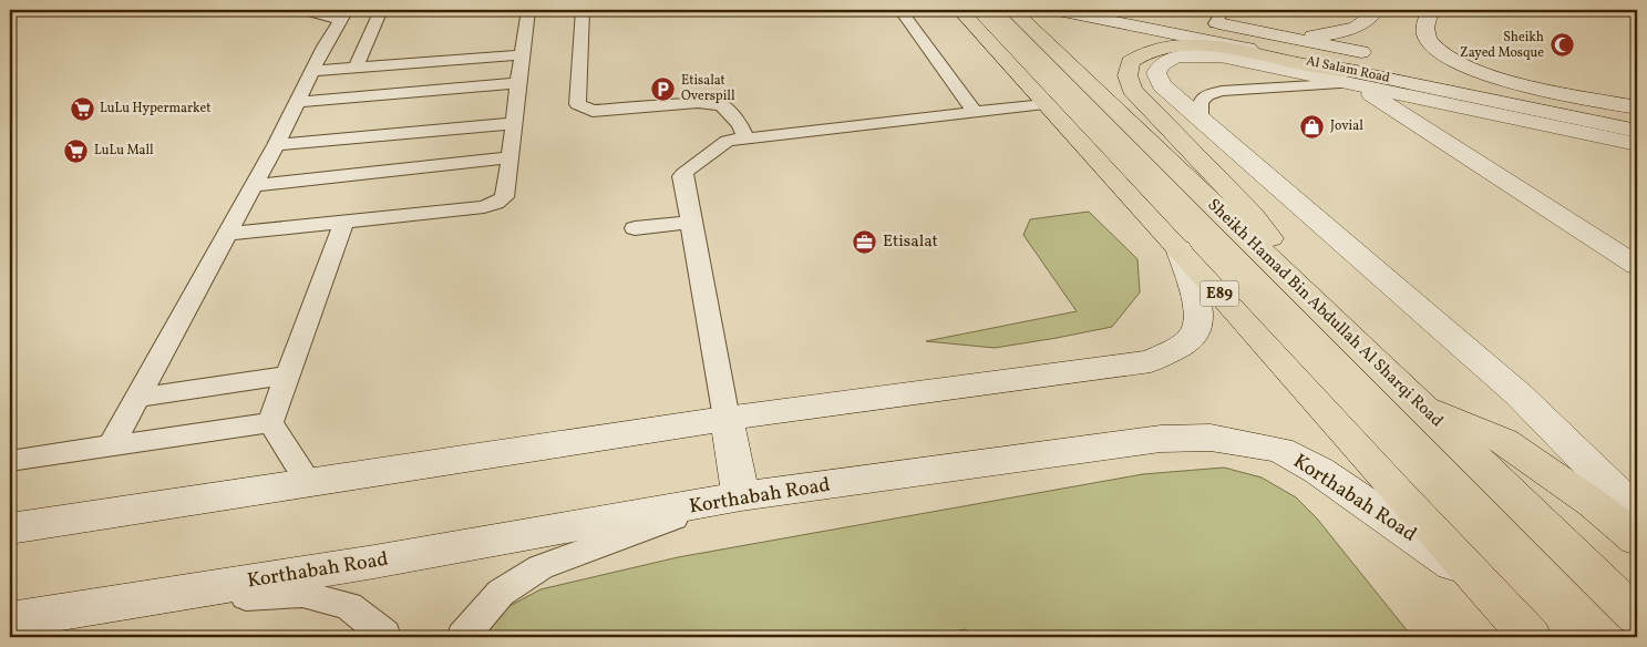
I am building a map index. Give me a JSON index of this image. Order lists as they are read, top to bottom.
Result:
{
  "streets": {
    "highway": ["E89", "Sheikh Hamad Bin Abdullah Al Sharqi Road"],
    "street": ["Al Salam Road", "Korthabah Road"]
  },
  "crossings": [
    ["E89", "Korthabah Road"]
  ],
  "places": {
    "mosque": ["Sheikh Zayed Mosque"],
    "parking": ["Etisalat Overspill"],
    "supermarket": ["LuLu Hypermarket", "LuLu Mall"],
    "shop": ["Jovial"],
    "office": ["Etisalat"]
  }
}
